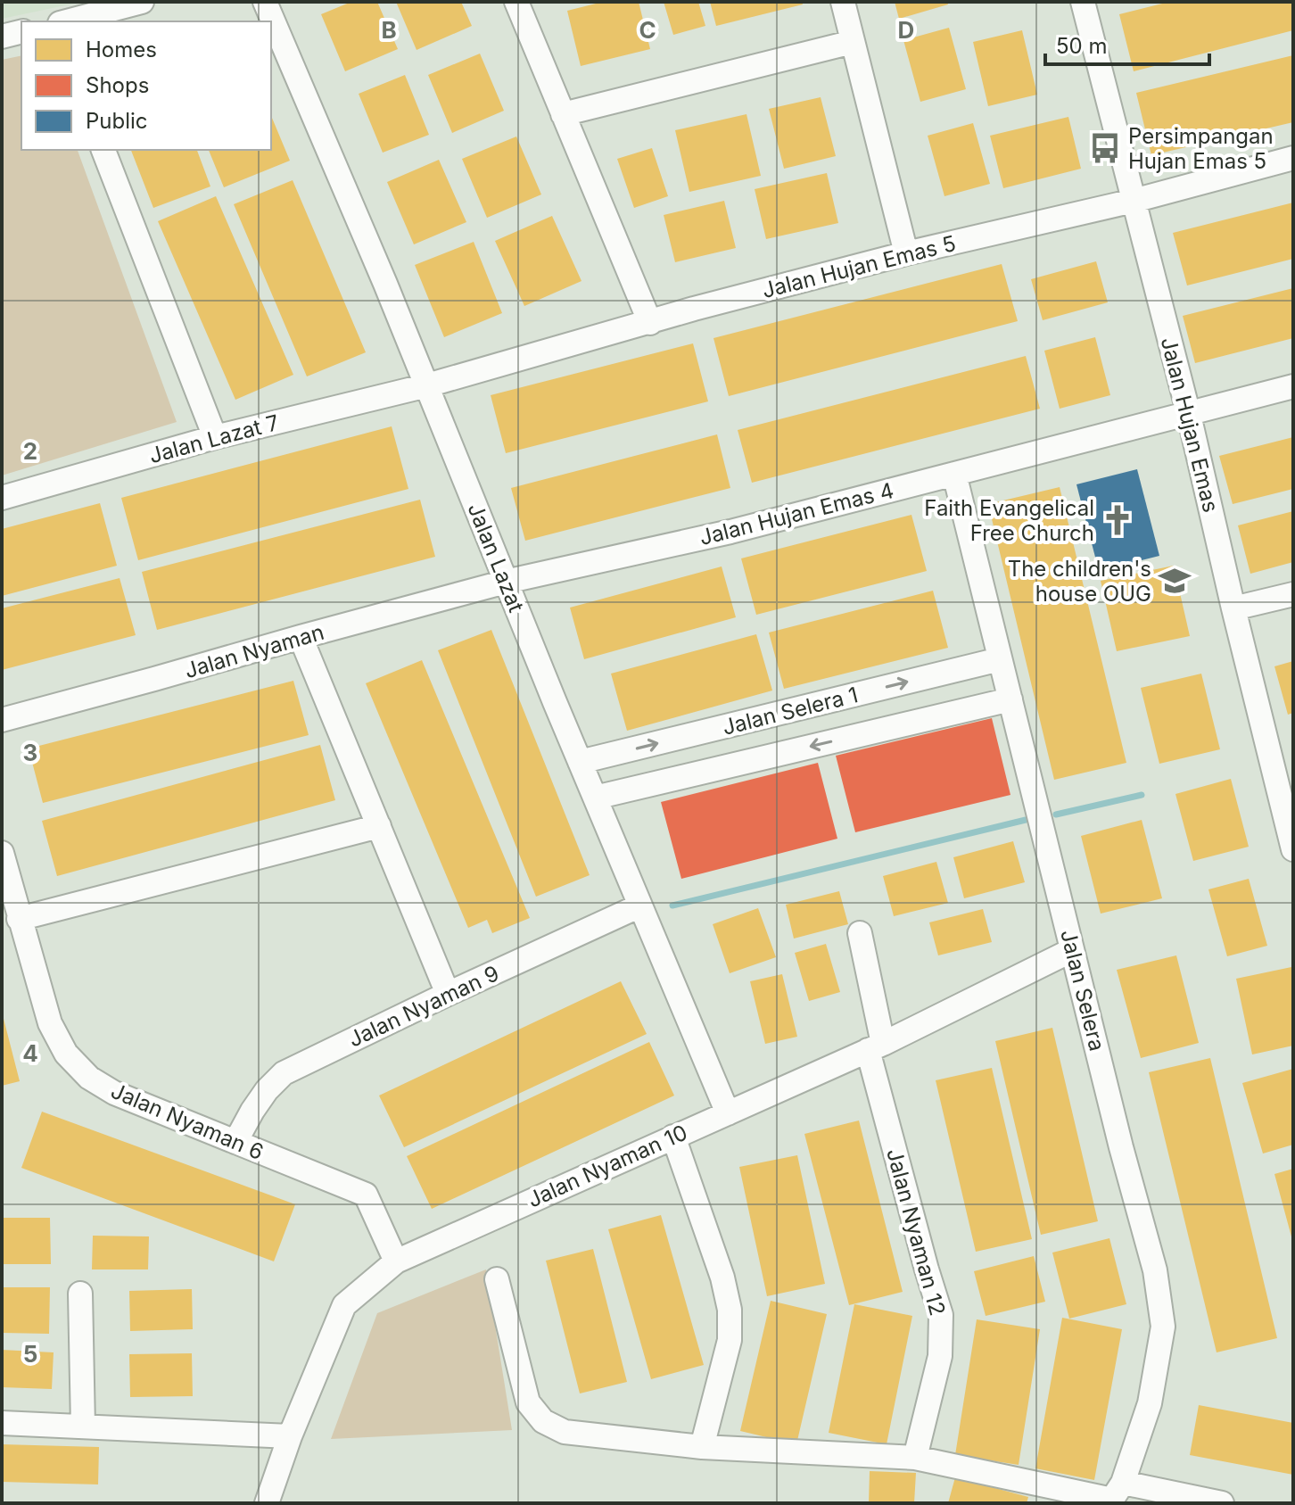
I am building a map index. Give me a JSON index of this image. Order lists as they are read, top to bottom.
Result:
{
  "streets": {
    "street": [
      "Jalan Hujan Emas 5",
      "Jalan Hujan Emas",
      "Jalan Lazat 7",
      "Jalan Hujan Emas 4",
      "Jalan Lazat",
      "Jalan Nyaman",
      "Jalan Selera 1",
      "Jalan Selera",
      "Jalan Nyaman 9",
      "Jalan Nyaman 6",
      "Jalan Nyaman 10",
      "Jalan Nyaman 12"
    ]
  },
  "crossings": [
    ["Jalan Hujan Emas 5", "Jalan Hujan Emas"],
    ["Jalan Hujan Emas 5", "Jalan Lazat 7"],
    ["Jalan Hujan Emas 5", "Jalan Lazat"],
    ["Jalan Hujan Emas", "Jalan Hujan Emas 4"],
    ["Jalan Lazat 7", "Jalan Lazat"],
    ["Jalan Hujan Emas 4", "Jalan Lazat"],
    ["Jalan Hujan Emas 4", "Jalan Nyaman"],
    ["Jalan Hujan Emas 4", "Jalan Selera"],
    ["Jalan Lazat", "Jalan Nyaman"],
    ["Jalan Lazat", "Jalan Selera 1"],
    ["Jalan Lazat", "Jalan Nyaman 9"],
    ["Jalan Lazat", "Jalan Nyaman 10"],
    ["Jalan Selera 1", "Jalan Selera"],
    ["Jalan Selera", "Jalan Nyaman 10"],
    ["Jalan Nyaman 9", "Jalan Nyaman 6"],
    ["Jalan Nyaman 6", "Jalan Nyaman 10"],
    ["Jalan Nyaman 10", "Jalan Nyaman 12"]
  ],
  "places": {
    "bus stop": ["Persimpangan Hujan Emas 5"],
    "church": ["Faith Evangelical Free Church"],
    "school or university": ["The children's house OUG"]
  },
  "legend": ["Homes", "Shops", "Public"],
  "scale_bar": "50 m",
  "grid": {
    "columns": ["B", "C", "D"],
    "rows": [
      "2",
      "3",
      "4",
      "5"
    ]
  }
}
